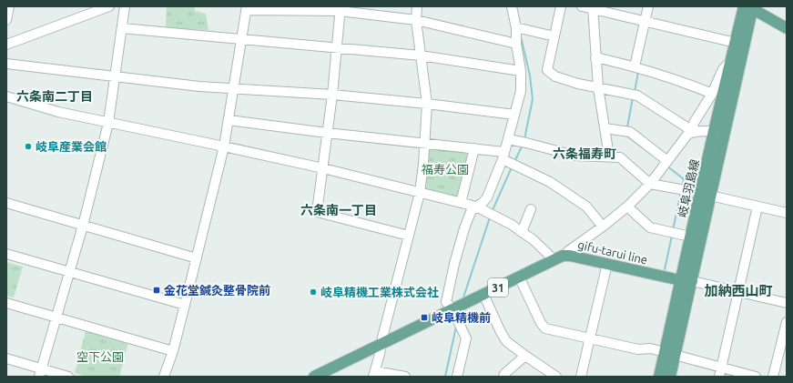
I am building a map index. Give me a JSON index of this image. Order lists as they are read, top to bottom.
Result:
{
  "streets": {
    "main road": ["岐阜羽島線", "gifu-tarui line", "31"]
  },
  "crossings": [
    ["岐阜羽島線", "gifu-tarui line"]
  ],
  "districts": [
    "六条南二丁目",
    "六条福寿町",
    "六条南一丁目",
    "加納西山町"
  ],
  "parks": ["福寿公園", "空下公園"],
  "places": {
    "other": ["岐阜産業会館", "岐阜精機工業株式会社"],
    "transit": ["金花堂鍼灸整骨院前", "岐阜精機前"]
  }
}
